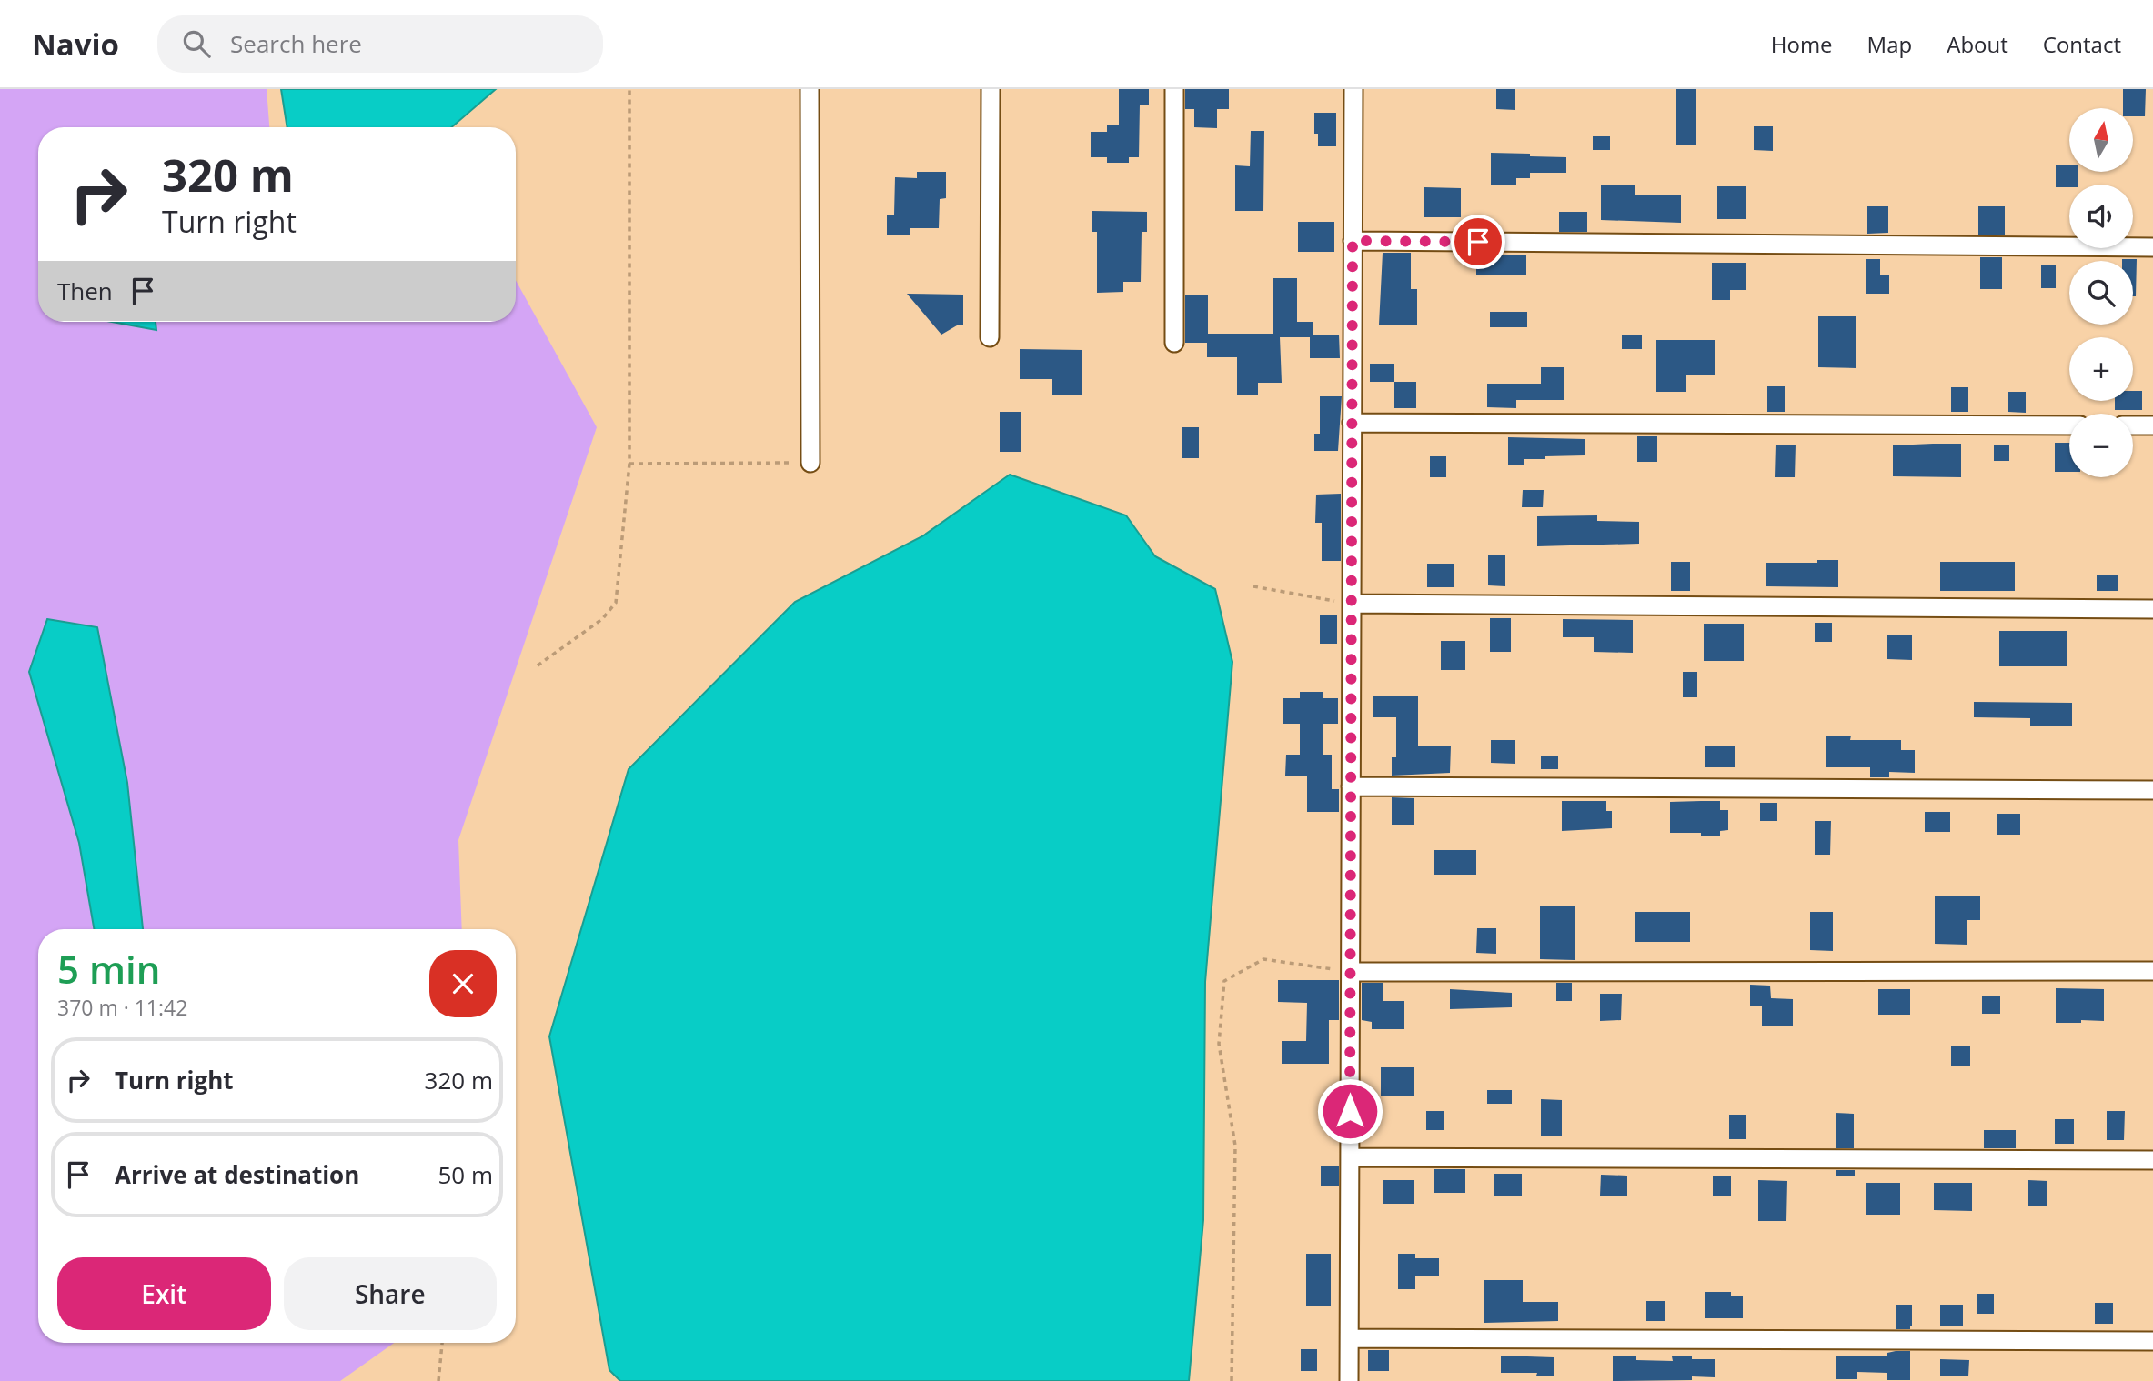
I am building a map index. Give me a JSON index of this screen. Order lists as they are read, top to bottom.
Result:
{
  "north": "top",
  "page": {
    "header": "Navio",
    "search": "Search here",
    "nav": [
      "Home",
      "Map",
      "About",
      "Contact"
    ],
    "map_buttons": ["+", "−"],
    "turn": ["320 m", "Turn right"],
    "then": "Then",
    "heading": ["5 min", "370 m · 11:42"],
    "list": [
      {
        "name": "Turn right",
        "value": "320 m"
      },
      {
        "name": "Arrive at destination",
        "value": "50 m"
      }
    ],
    "buttons": ["Exit", "Share"]
  }
}
